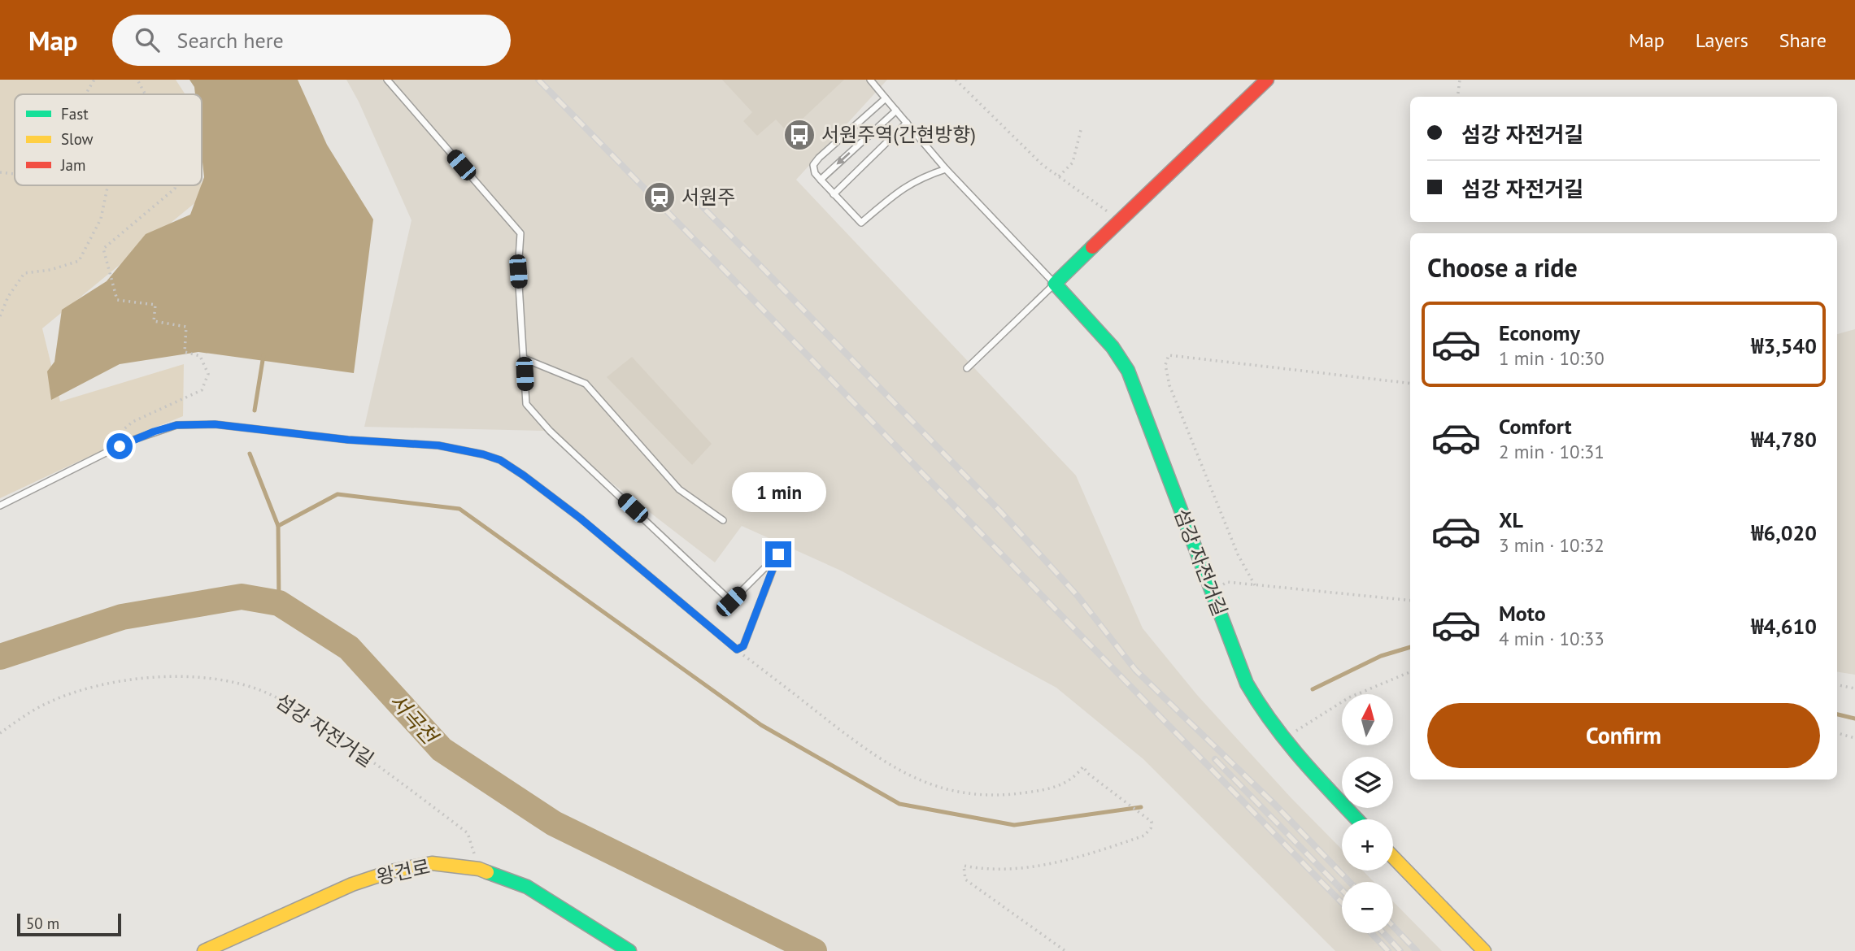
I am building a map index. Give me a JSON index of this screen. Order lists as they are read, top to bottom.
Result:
{
  "streets": {
    "street": ["섬강 자전거길", "왕건로"]
  },
  "crossings": [
    ["섬강 자전거길", "왕건로"]
  ],
  "water": ["서곡천"],
  "places": {
    "bus stop": ["서원주역(간현방향)"],
    "station": ["서원주"]
  },
  "legend": ["Fast", "Slow", "Jam"],
  "scale_bar": "50 m",
  "north": "top",
  "page": {
    "header": "Map",
    "search": "Search here",
    "nav": ["Map", "Layers", "Share"],
    "banner": ["섬강 자전거길", "섬강 자전거길"],
    "heading": "Choose a ride",
    "list": [
      {
        "name": "Economy",
        "note": "1 min · 10:30",
        "value": "₩3,540"
      },
      {
        "name": "Comfort",
        "note": "2 min · 10:31",
        "value": "₩4,780"
      },
      {
        "name": "XL",
        "note": "3 min · 10:32",
        "value": "₩6,020"
      },
      {
        "name": "Moto",
        "note": "4 min · 10:33",
        "value": "₩4,610"
      }
    ],
    "bubble": "1 min",
    "buttons": "Confirm",
    "map_buttons": ["+", "−"],
    "scale": "50 m"
  }
}
